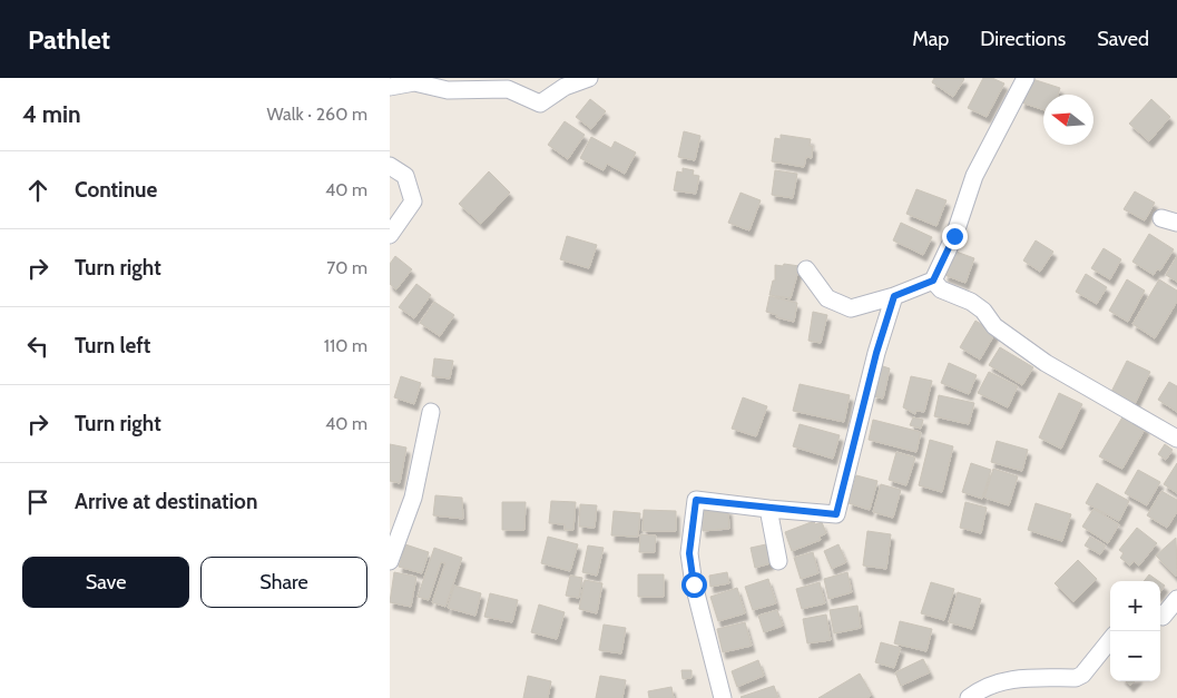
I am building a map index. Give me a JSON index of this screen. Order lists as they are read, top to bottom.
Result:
{
  "north": "left",
  "page": {
    "header": "Pathlet",
    "nav": ["Map", "Directions", "Saved"],
    "heading": ["4 min", "Walk · 260 m"],
    "list": [
      ["Continue", "40 m"],
      ["Turn right", "70 m"],
      ["Turn left", "110 m"],
      ["Turn right", "40 m"],
      "Arrive at destination"
    ],
    "buttons": ["Save", "Share"],
    "map_buttons": ["+", "−"]
  }
}
